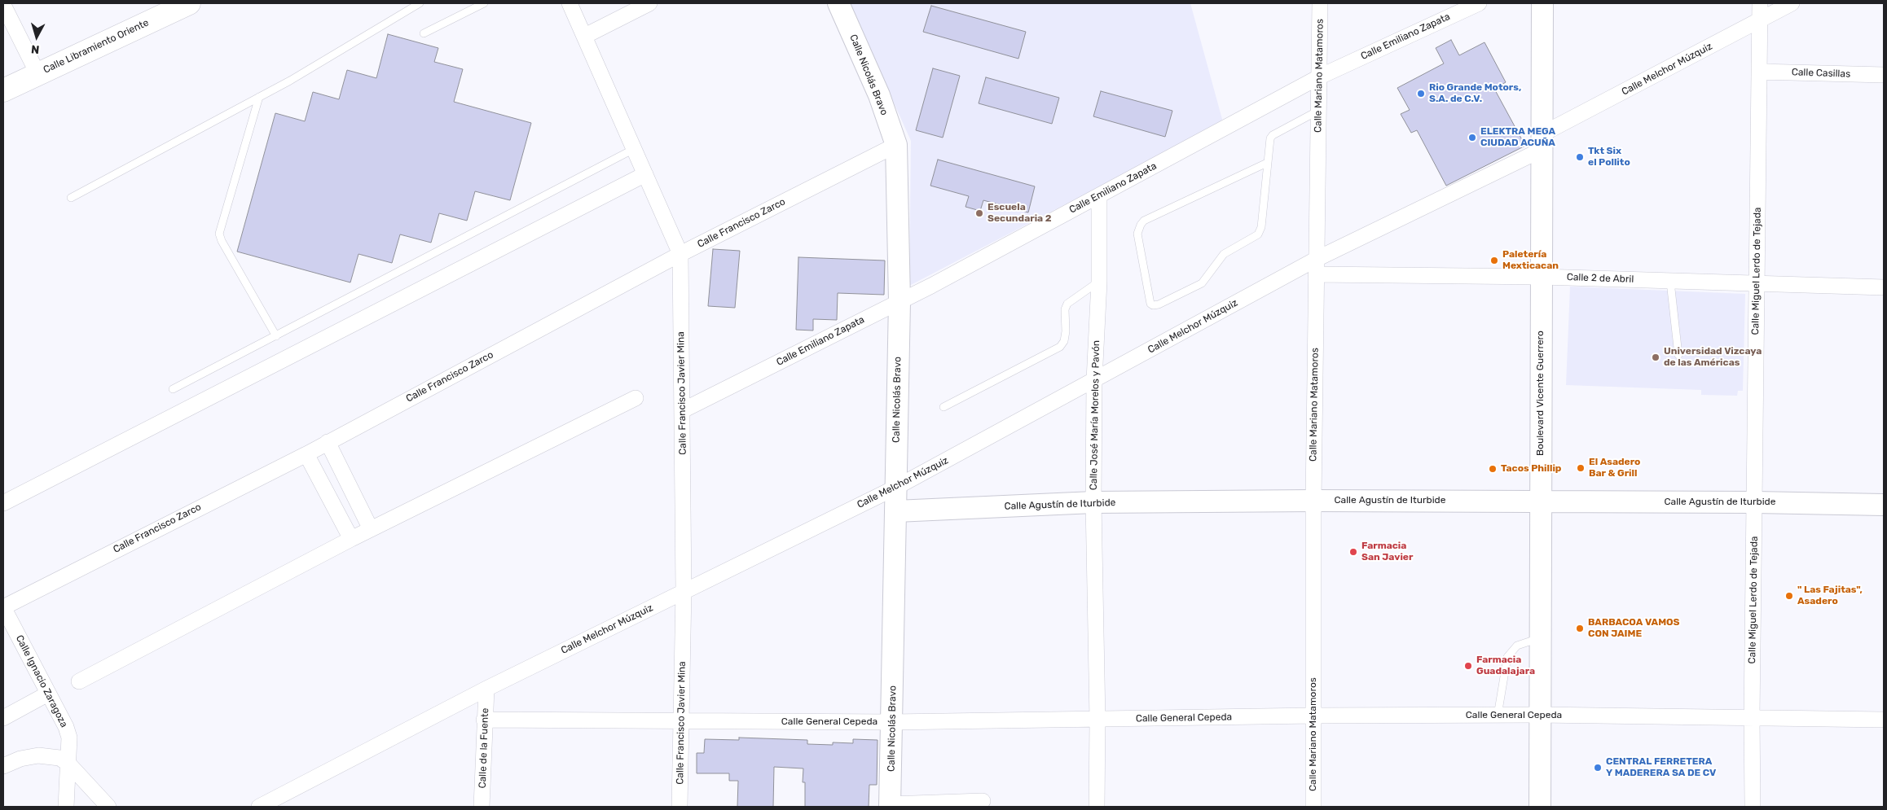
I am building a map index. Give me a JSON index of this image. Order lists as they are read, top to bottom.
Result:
{
  "streets": {
    "main road": ["Calle Libramiento Oriente"],
    "street": [
      "Calle Emiliano Zapata",
      "Calle Melchor Múzquiz",
      "Calle Casillas",
      "Calle Nicolás Bravo",
      "Calle Mariano Matamoros",
      "Calle Francisco Zarco",
      "Calle Miguel Lerdo de Tejada",
      "Calle 2 de Abril",
      "Calle Francisco Javier Mina",
      "Boulevard Vicente Guerrero",
      "Calle José María Morelos y Pavón",
      "Calle Agustín de Iturbide",
      "Calle Ignacio Zaragoza",
      "Calle General Cepeda",
      "Calle de la Fuente"
    ]
  },
  "crossings": [
    ["Calle Emiliano Zapata", "Calle Nicolás Bravo"],
    ["Calle Emiliano Zapata", "Calle Mariano Matamoros"],
    ["Calle Emiliano Zapata", "Calle Francisco Javier Mina"],
    ["Calle Emiliano Zapata", "Calle José María Morelos y Pavón"],
    ["Calle Melchor Múzquiz", "Calle Nicolás Bravo"],
    ["Calle Melchor Múzquiz", "Calle Mariano Matamoros"],
    ["Calle Melchor Múzquiz", "Calle Miguel Lerdo de Tejada"],
    ["Calle Melchor Múzquiz", "Calle Francisco Javier Mina"],
    ["Calle Melchor Múzquiz", "Boulevard Vicente Guerrero"],
    ["Calle Melchor Múzquiz", "Calle José María Morelos y Pavón"],
    ["Calle Melchor Múzquiz", "Calle de la Fuente"],
    ["Calle Casillas", "Calle Miguel Lerdo de Tejada"],
    ["Calle Nicolás Bravo", "Calle Francisco Zarco"],
    ["Calle Nicolás Bravo", "Calle Agustín de Iturbide"],
    ["Calle Nicolás Bravo", "Calle General Cepeda"],
    ["Calle Mariano Matamoros", "Calle 2 de Abril"],
    ["Calle Mariano Matamoros", "Calle Agustín de Iturbide"],
    ["Calle Mariano Matamoros", "Calle General Cepeda"],
    ["Calle Francisco Zarco", "Calle Francisco Javier Mina"],
    ["Calle Francisco Zarco", "Calle Ignacio Zaragoza"],
    ["Calle Miguel Lerdo de Tejada", "Calle 2 de Abril"],
    ["Calle Miguel Lerdo de Tejada", "Calle Agustín de Iturbide"],
    ["Calle Miguel Lerdo de Tejada", "Calle General Cepeda"],
    ["Calle 2 de Abril", "Boulevard Vicente Guerrero"],
    ["Calle Francisco Javier Mina", "Calle General Cepeda"],
    ["Boulevard Vicente Guerrero", "Calle Agustín de Iturbide"],
    ["Boulevard Vicente Guerrero", "Calle General Cepeda"],
    ["Calle José María Morelos y Pavón", "Calle Agustín de Iturbide"],
    ["Calle José María Morelos y Pavón", "Calle General Cepeda"],
    ["Calle General Cepeda", "Calle de la Fuente"]
  ],
  "places": [
    "Rio Grande Motors, S.A. de C.V.",
    "ELEKTRA MEGA CIUDAD ACUÑA",
    "Tkt Six el Pollito",
    "Escuela Secundaria 2",
    "Paletería Mexticacan",
    "Universidad Vizcaya de las Américas",
    "El Asadero Bar & Grill",
    "Tacos Phillip",
    "Farmacia San Javier",
    "\" Las Fajitas\", Asadero",
    "BARBACOA VAMOS CON JAIME",
    "Farmacia Guadalajara",
    "CENTRAL FERRETERA Y MADERERA SA DE CV"
  ],
  "north": "bottom"
}
